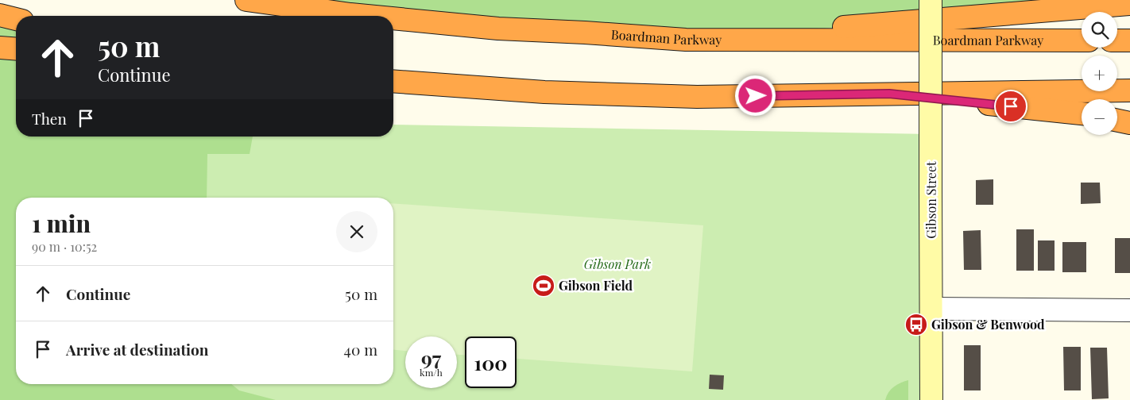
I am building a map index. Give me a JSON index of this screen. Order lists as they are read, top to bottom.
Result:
{
  "streets": {
    "highway": ["Boardman Parkway"],
    "street": ["Gibson Street"]
  },
  "parks": ["Gibson Park"],
  "places": {
    "sports": ["Gibson Field"],
    "bus stop": ["Gibson & Benwood"]
  },
  "page": {
    "map_buttons": ["+", "−"],
    "turn": ["50 m", "Continue"],
    "then": "Then",
    "heading": ["1 min", "90 m · 10:52"],
    "list": [
      {
        "name": "Continue",
        "value": "50 m"
      },
      {
        "name": "Arrive at destination",
        "value": "40 m"
      }
    ],
    "speed": "97 km/h",
    "limit": "100"
  }
}
